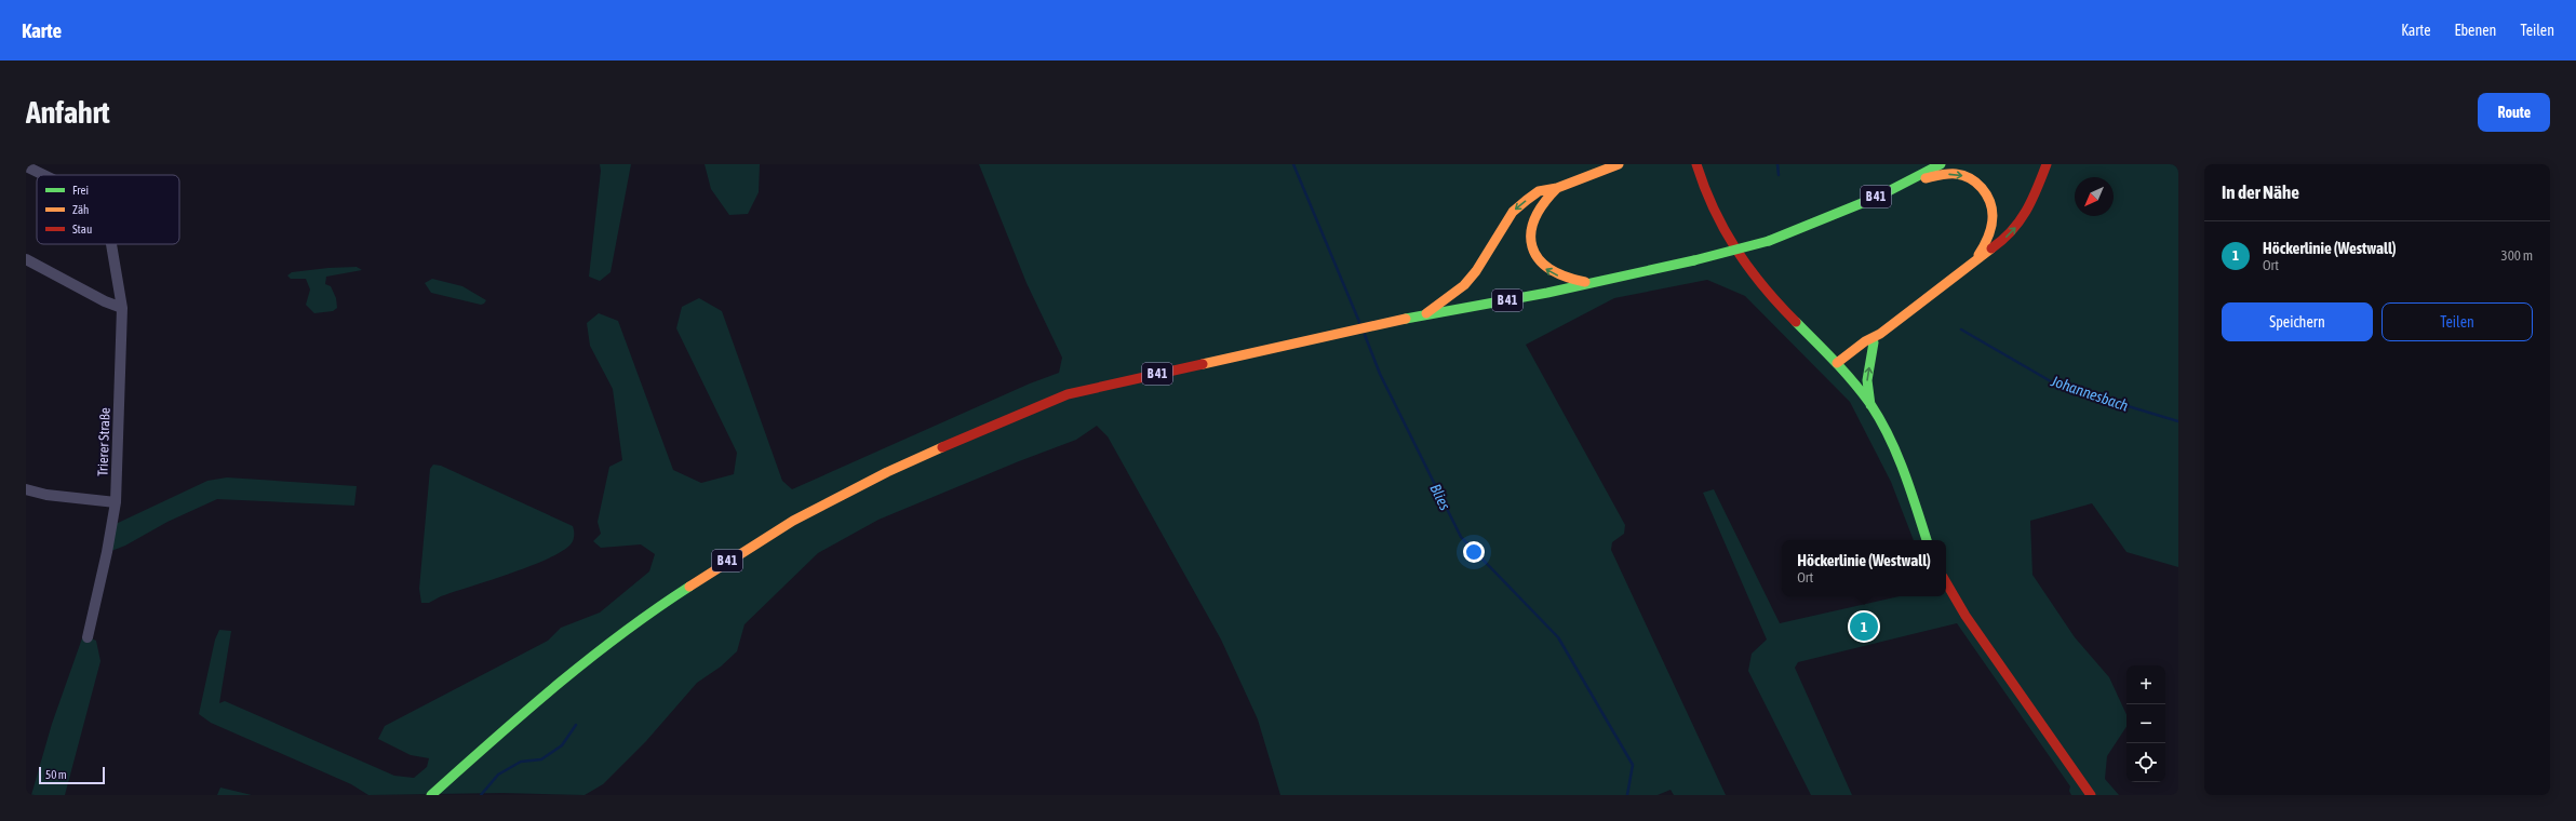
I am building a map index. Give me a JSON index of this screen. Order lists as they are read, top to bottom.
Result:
{
  "streets": {
    "main road": ["B 41"],
    "street": ["Trierer Straße"]
  },
  "water": ["Johannesbach", "Blies"],
  "legend": ["Frei", "Zäh", "Stau"],
  "scale_bar": "50 m",
  "north": "bottom left",
  "page": {
    "header": "Karte",
    "nav": ["Karte", "Ebenen", "Teilen"],
    "buttons": [
      "Route",
      ["Speichern", "Teilen"]
    ],
    "title": "Anfahrt",
    "heading": "In der Nähe",
    "list": [
      {
        "mark": "1",
        "name": "Höckerlinie (Westwall)",
        "note": "Ort",
        "value": "300 m"
      }
    ],
    "popup": ["Höckerlinie (Westwall)", "Ort"],
    "pins": "1",
    "map_buttons": ["+", "−"],
    "scale": "50 m"
  }
}
